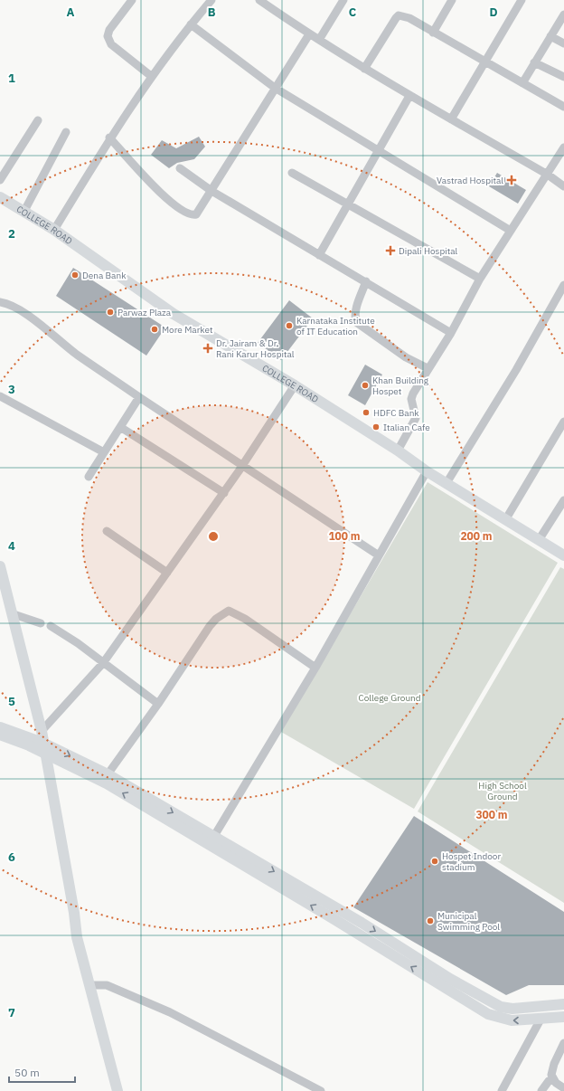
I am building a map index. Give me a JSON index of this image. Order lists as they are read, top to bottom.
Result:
{
  "streets": {
    "street": ["COLLEGE ROAD"]
  },
  "parks": ["College Ground", "High School Ground"],
  "places": {
    "health": ["Vastrad Hospital", "Dipali Hospital", "Dr. Jairam & Dr. Rani Karur Hospital"],
    "other": [
      "Dena Bank",
      "Parwaz Plaza",
      "Karnataka Institute of IT Education",
      "More Market",
      "Khan Building Hospet",
      "HDFC Bank",
      "Italian Cafe",
      "Hospet Indoor stadium",
      "Municipal Swimming Pool"
    ]
  },
  "scale_bar": "50 m",
  "grid": {
    "columns": [
      "A",
      "B",
      "C",
      "D"
    ],
    "rows": [
      "1",
      "2",
      "3",
      "4",
      "5",
      "6",
      "7"
    ]
  },
  "rings": ["100 m", "200 m", "300 m"]
}
